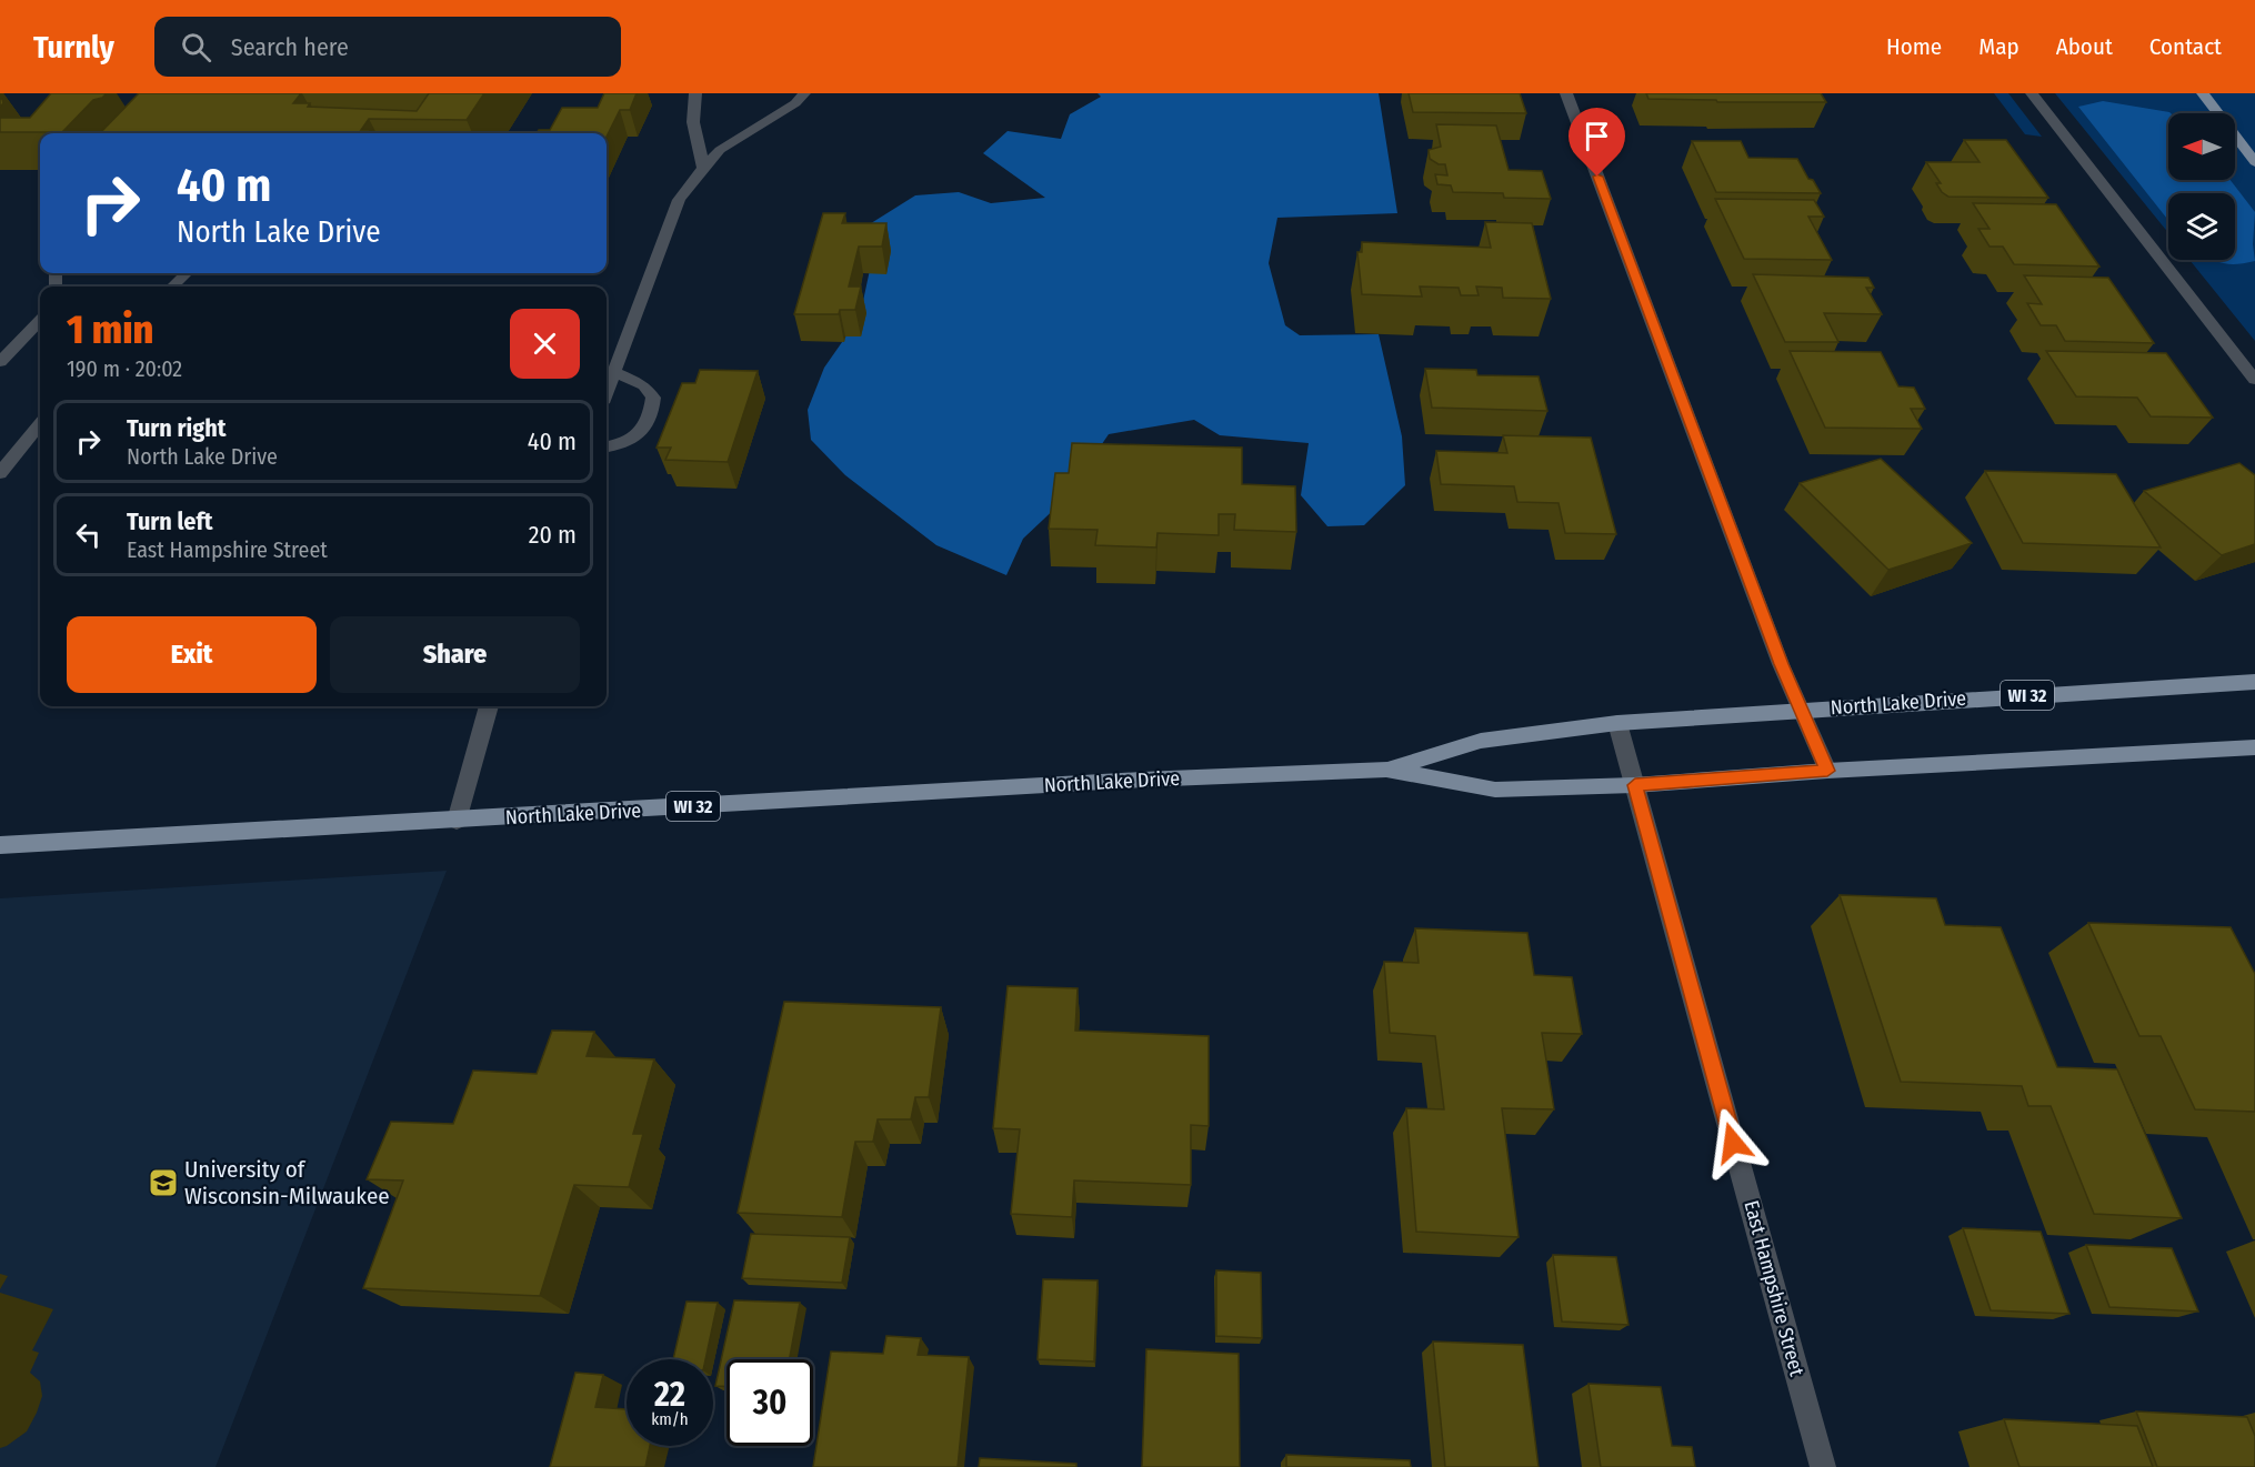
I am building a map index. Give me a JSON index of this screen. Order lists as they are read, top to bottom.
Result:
{
  "streets": {
    "main road": ["WI 32", "North Lake Drive"],
    "street": ["East Hampshire Street"]
  },
  "crossings": [
    ["North Lake Drive", "East Hampshire Street"]
  ],
  "places": {
    "school or university": ["University of Wisconsin-Milwaukee"]
  },
  "north": "left",
  "page": {
    "header": "Turnly",
    "search": "Search here",
    "nav": [
      "Home",
      "Map",
      "About",
      "Contact"
    ],
    "turn": ["40 m", "North Lake Drive"],
    "heading": ["1 min", "190 m · 20:02"],
    "list": [
      {
        "name": "Turn right",
        "note": "North Lake Drive",
        "value": "40 m"
      },
      {
        "name": "Turn left",
        "note": "East Hampshire Street",
        "value": "20 m"
      }
    ],
    "buttons": ["Exit", "Share"],
    "speed": "22 km/h",
    "limit": "30"
  }
}
